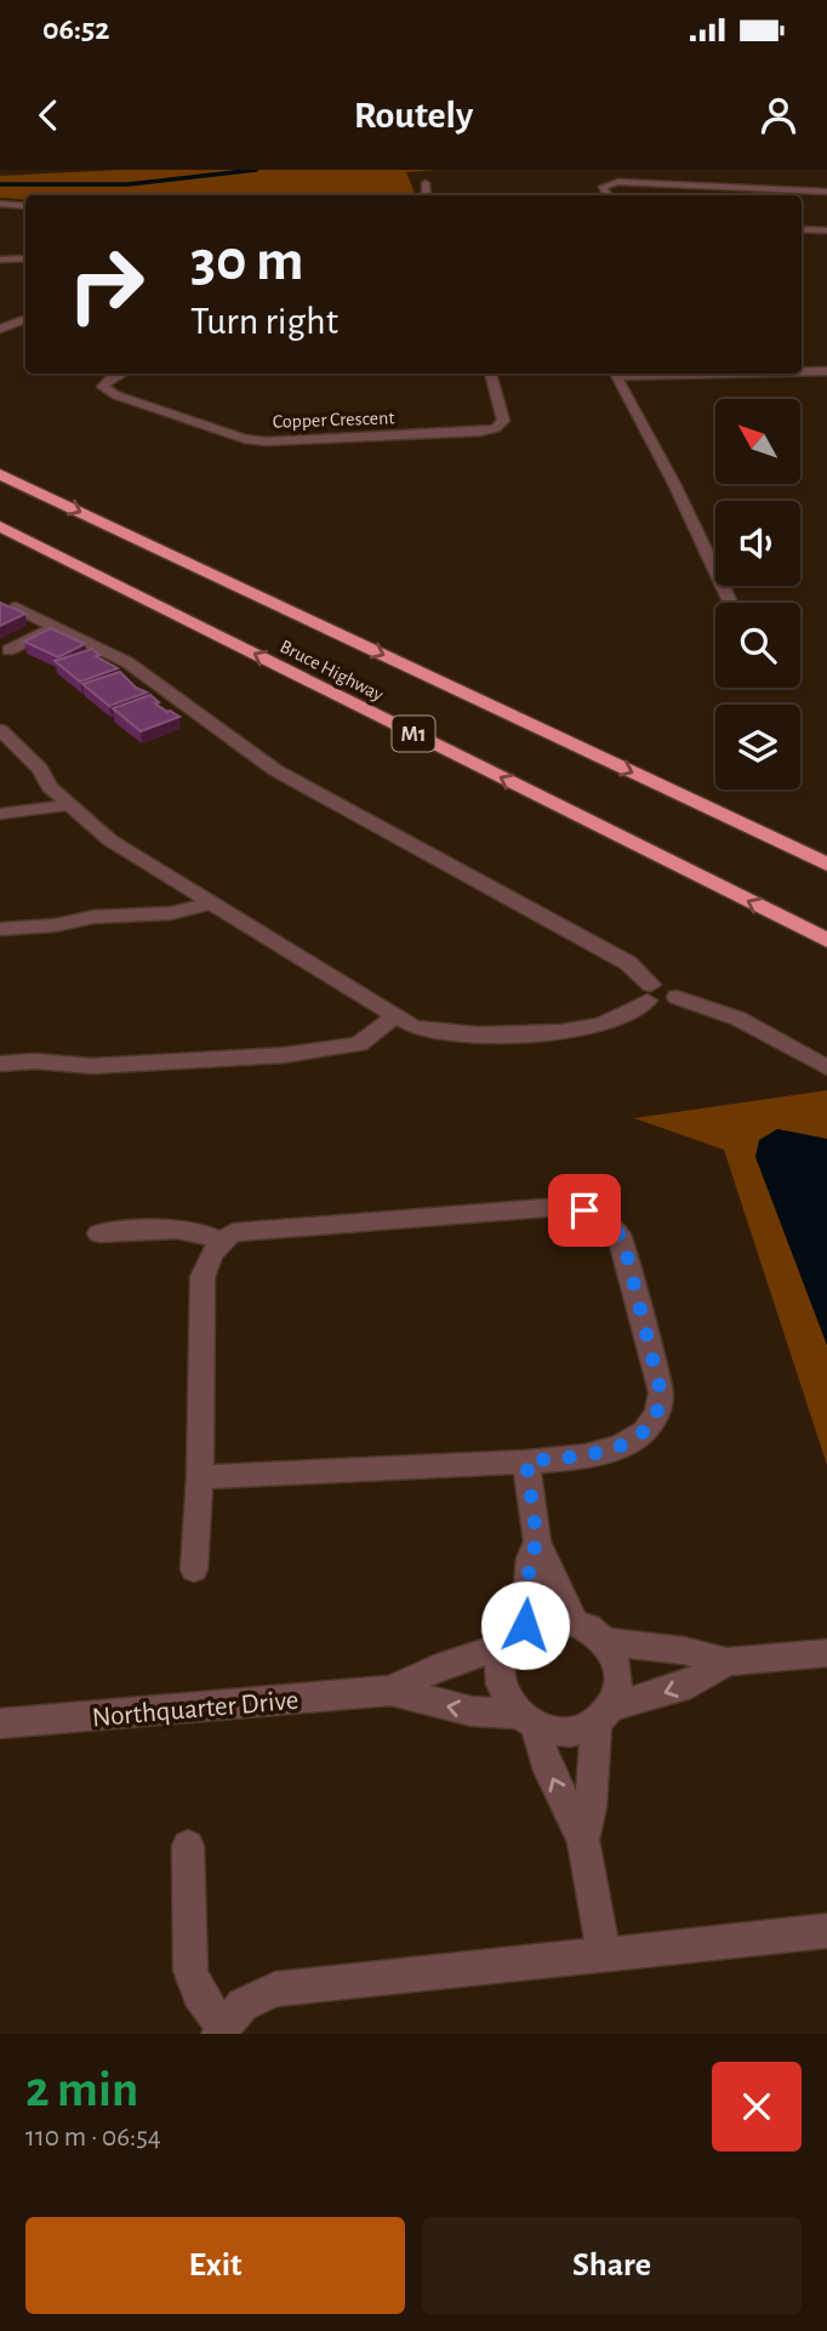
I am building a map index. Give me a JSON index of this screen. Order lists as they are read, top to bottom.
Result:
{
  "streets": {
    "highway": ["Bruce Highway", "M1"],
    "street": ["Copper Crescent", "Northquarter Drive"]
  },
  "north": "top left",
  "page": {
    "status": "06:52",
    "header": "Routely",
    "turn": ["30 m", "Turn right"],
    "heading": ["2 min", "110 m · 06:54"],
    "buttons": ["Exit", "Share"]
  }
}
